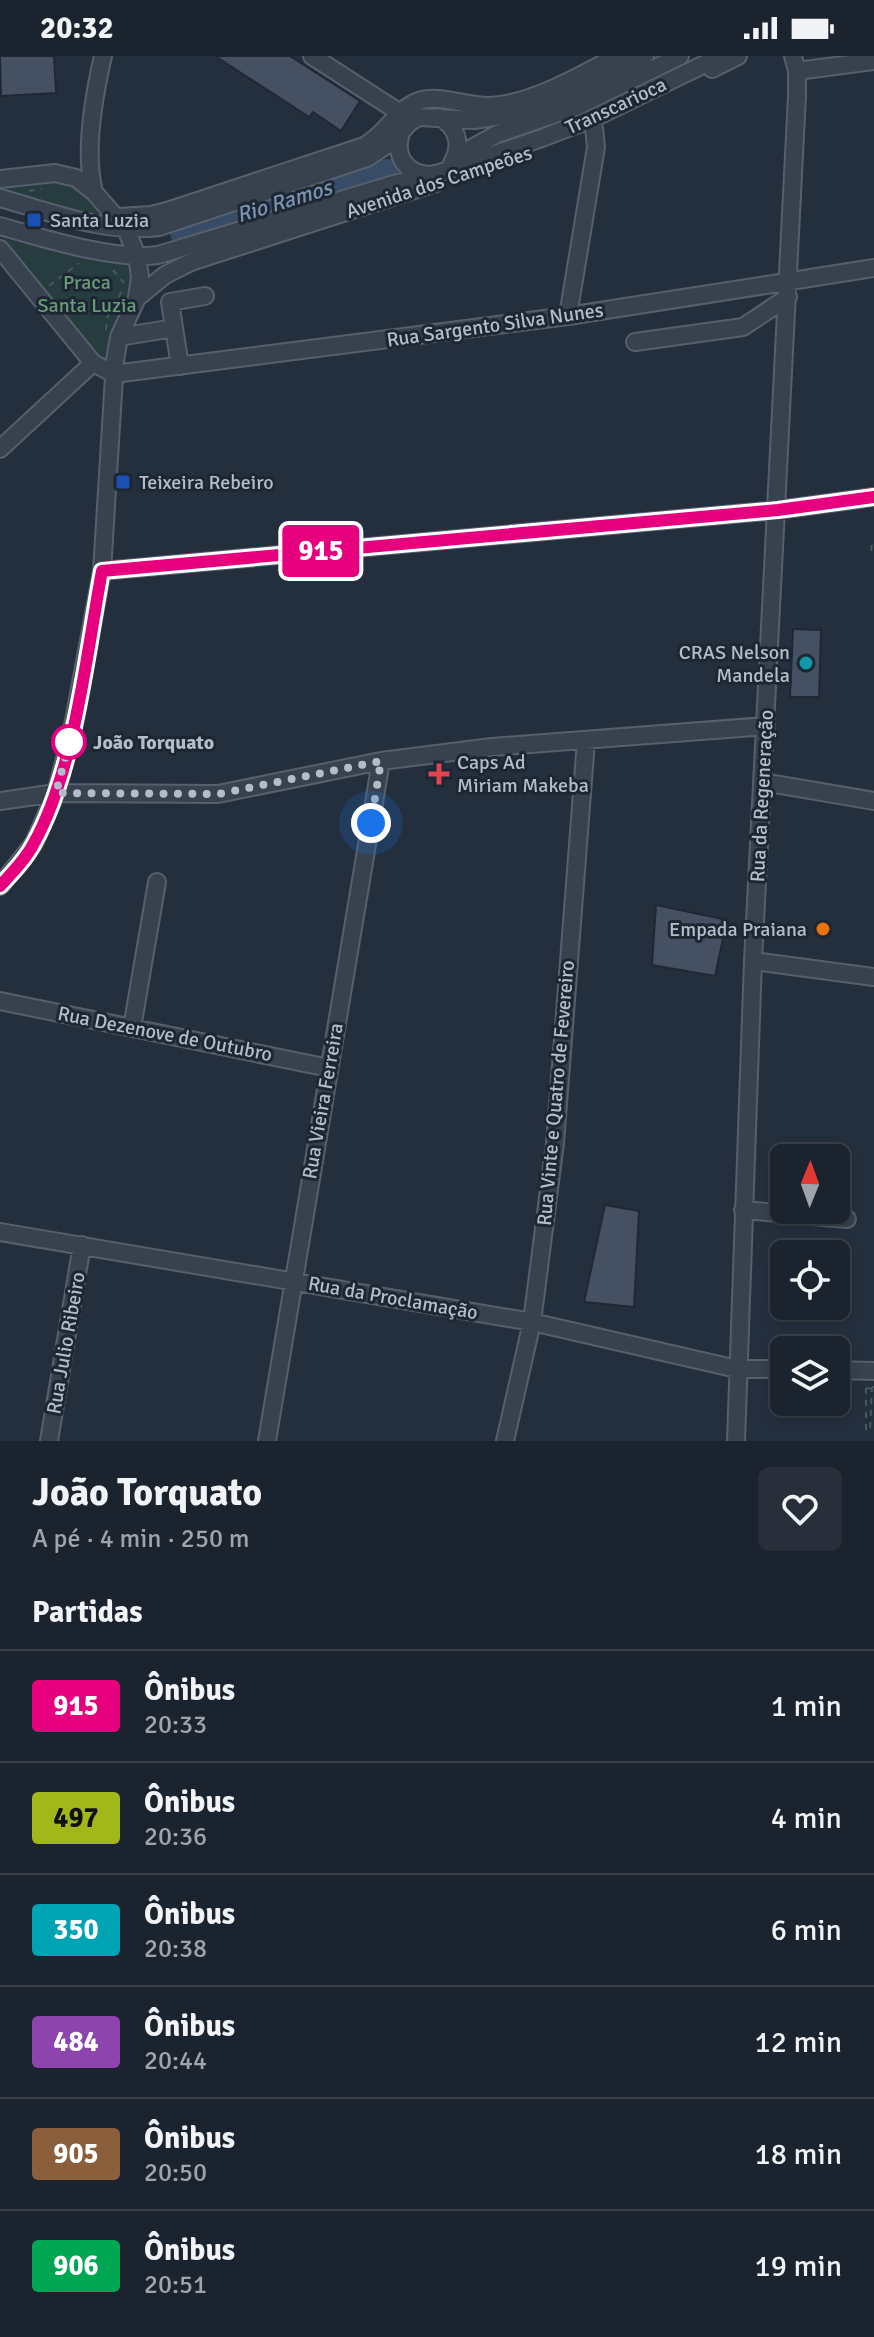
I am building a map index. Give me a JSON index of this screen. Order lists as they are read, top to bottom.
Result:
{
  "streets": {
    "street": [
      "Transcarioca",
      "Avenida dos Campeões",
      "Rua Sargento Silva Nunes",
      "Rua da Regeneração",
      "Rua Dezenove de Outubro",
      "Rua Vinte e Quatro de Fevereiro",
      "Rua Vieira Ferreira",
      "Rua da Proclamação",
      "Rua Julio Ribeiro"
    ]
  },
  "crossings": [
    ["Rua Sargento Silva Nunes", "Rua da Regeneração"],
    ["Rua da Regeneração", "Rua da Proclamação"],
    ["Rua Dezenove de Outubro", "Rua Vieira Ferreira"],
    ["Rua Vinte e Quatro de Fevereiro", "Rua da Proclamação"],
    ["Rua Vieira Ferreira", "Rua da Proclamação"],
    ["Rua da Proclamação", "Rua Julio Ribeiro"]
  ],
  "water": ["Rio Ramos"],
  "parks": ["Praca Santa Luzia"],
  "places": {
    "transit": ["Santa Luzia", "Teixeira Rebeiro"],
    "other": ["CRAS Nelson Mandela", "João Torquato", "Empada Praiana"],
    "health": ["Caps Ad Miriam Makeba"]
  },
  "lines": ["bus line 915"],
  "north": "top",
  "page": {
    "status": "20:32",
    "on_map": "915",
    "heading": [
      ["João Torquato", "A pé · 4 min · 250 m"],
      "Partidas"
    ],
    "list": [
      {
        "mark": "915",
        "name": "Ônibus",
        "note": "20:33",
        "value": "1 min"
      },
      {
        "mark": "497",
        "name": "Ônibus",
        "note": "20:36",
        "value": "4 min"
      },
      {
        "mark": "350",
        "name": "Ônibus",
        "note": "20:38",
        "value": "6 min"
      },
      {
        "mark": "484",
        "name": "Ônibus",
        "note": "20:44",
        "value": "12 min"
      },
      {
        "mark": "905",
        "name": "Ônibus",
        "note": "20:50",
        "value": "18 min"
      },
      {
        "mark": "906",
        "name": "Ônibus",
        "note": "20:51",
        "value": "19 min"
      }
    ]
  }
}
